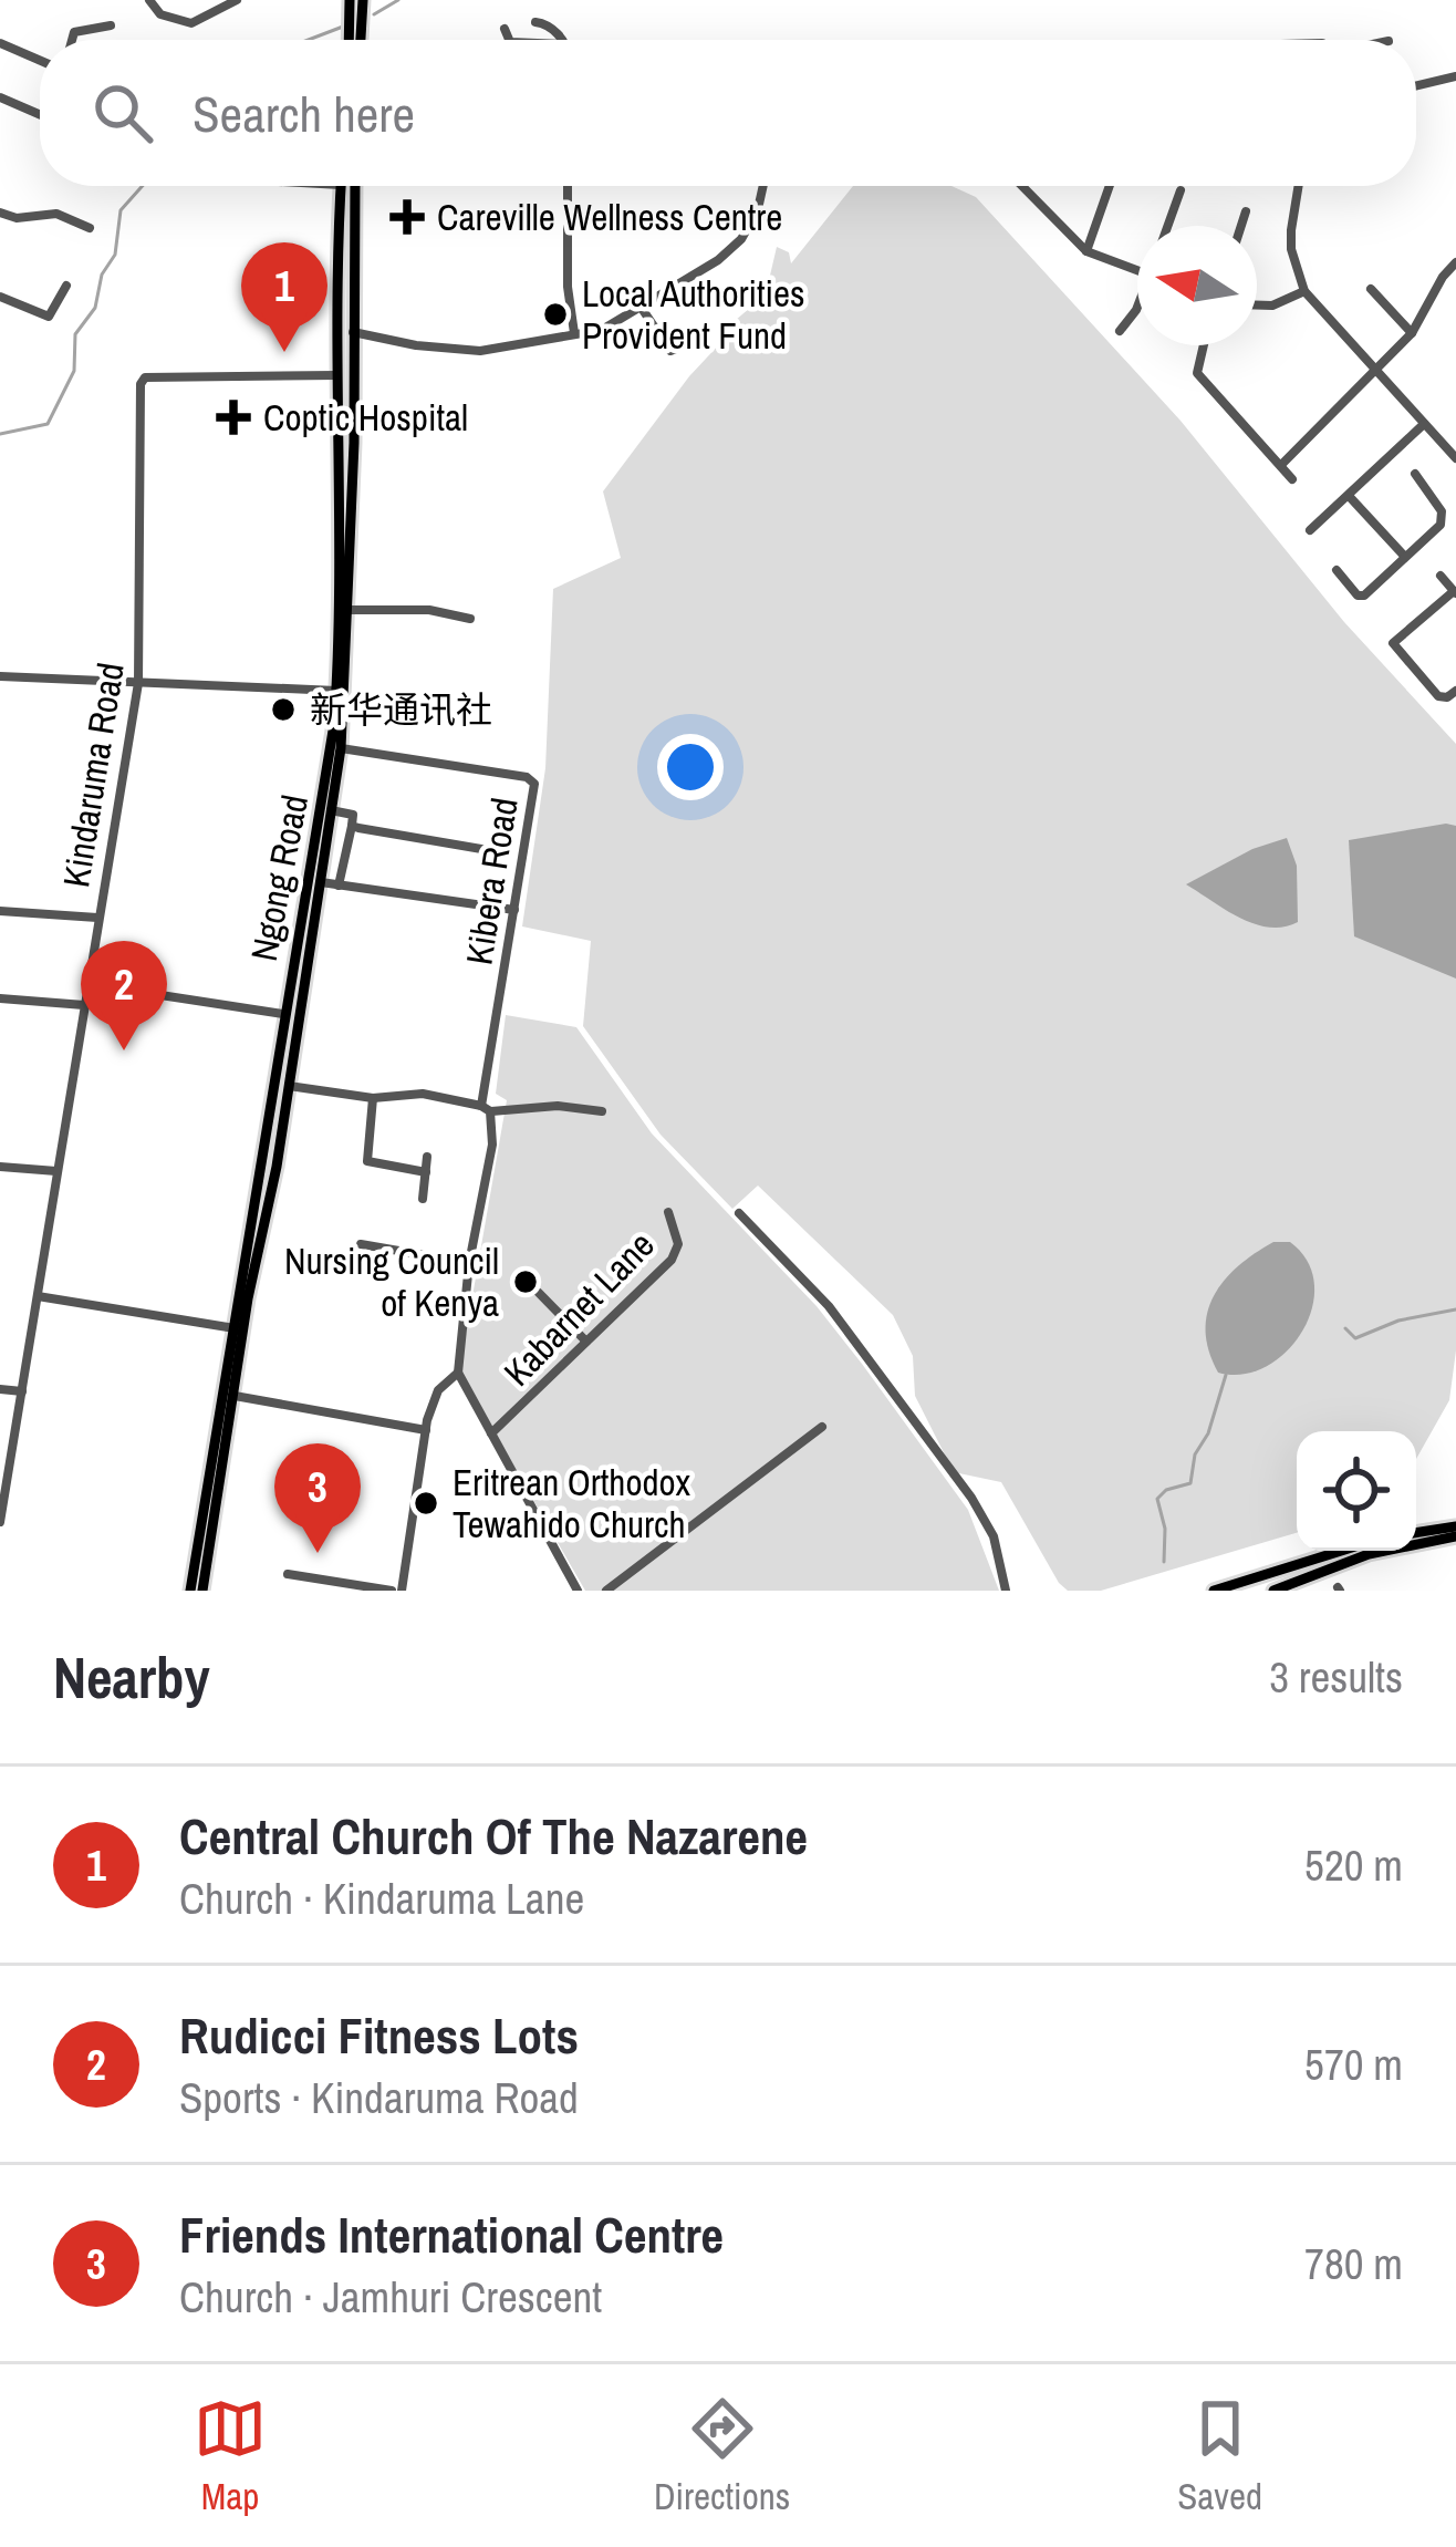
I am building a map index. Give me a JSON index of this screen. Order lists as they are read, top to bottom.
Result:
{
  "streets": {
    "main road": ["Ngong Road"],
    "street": ["Kindaruma Road", "Kibera Road", "Kabarnet Lane"]
  },
  "crossings": [
    ["Kindaruma Road", "Ngong Road"],
    ["Ngong Road", "Kibera Road"]
  ],
  "places": {
    "health": ["Careville Wellness Centre", "Coptic Hospital"],
    "other": [
      "Local Authorities Provident Fund",
      "新华通讯社",
      "Nursing Council of Kenya",
      "Eritrean Orthodox Tewahido Church"
    ]
  },
  "north": "left",
  "page": {
    "search": "Search here",
    "pins": ["1", "2", "3"],
    "heading": ["Nearby", "3 results"],
    "list": [
      {
        "mark": "1",
        "name": "Central Church Of The Nazarene",
        "note": "Church · Kindaruma Lane",
        "value": "520 m"
      },
      {
        "mark": "2",
        "name": "Rudicci Fitness Lots",
        "note": "Sports · Kindaruma Road",
        "value": "570 m"
      },
      {
        "mark": "3",
        "name": "Friends International Centre",
        "note": "Church · Jamhuri Crescent",
        "value": "780 m"
      }
    ],
    "nav": ["Map", "Directions", "Saved"]
  }
}
